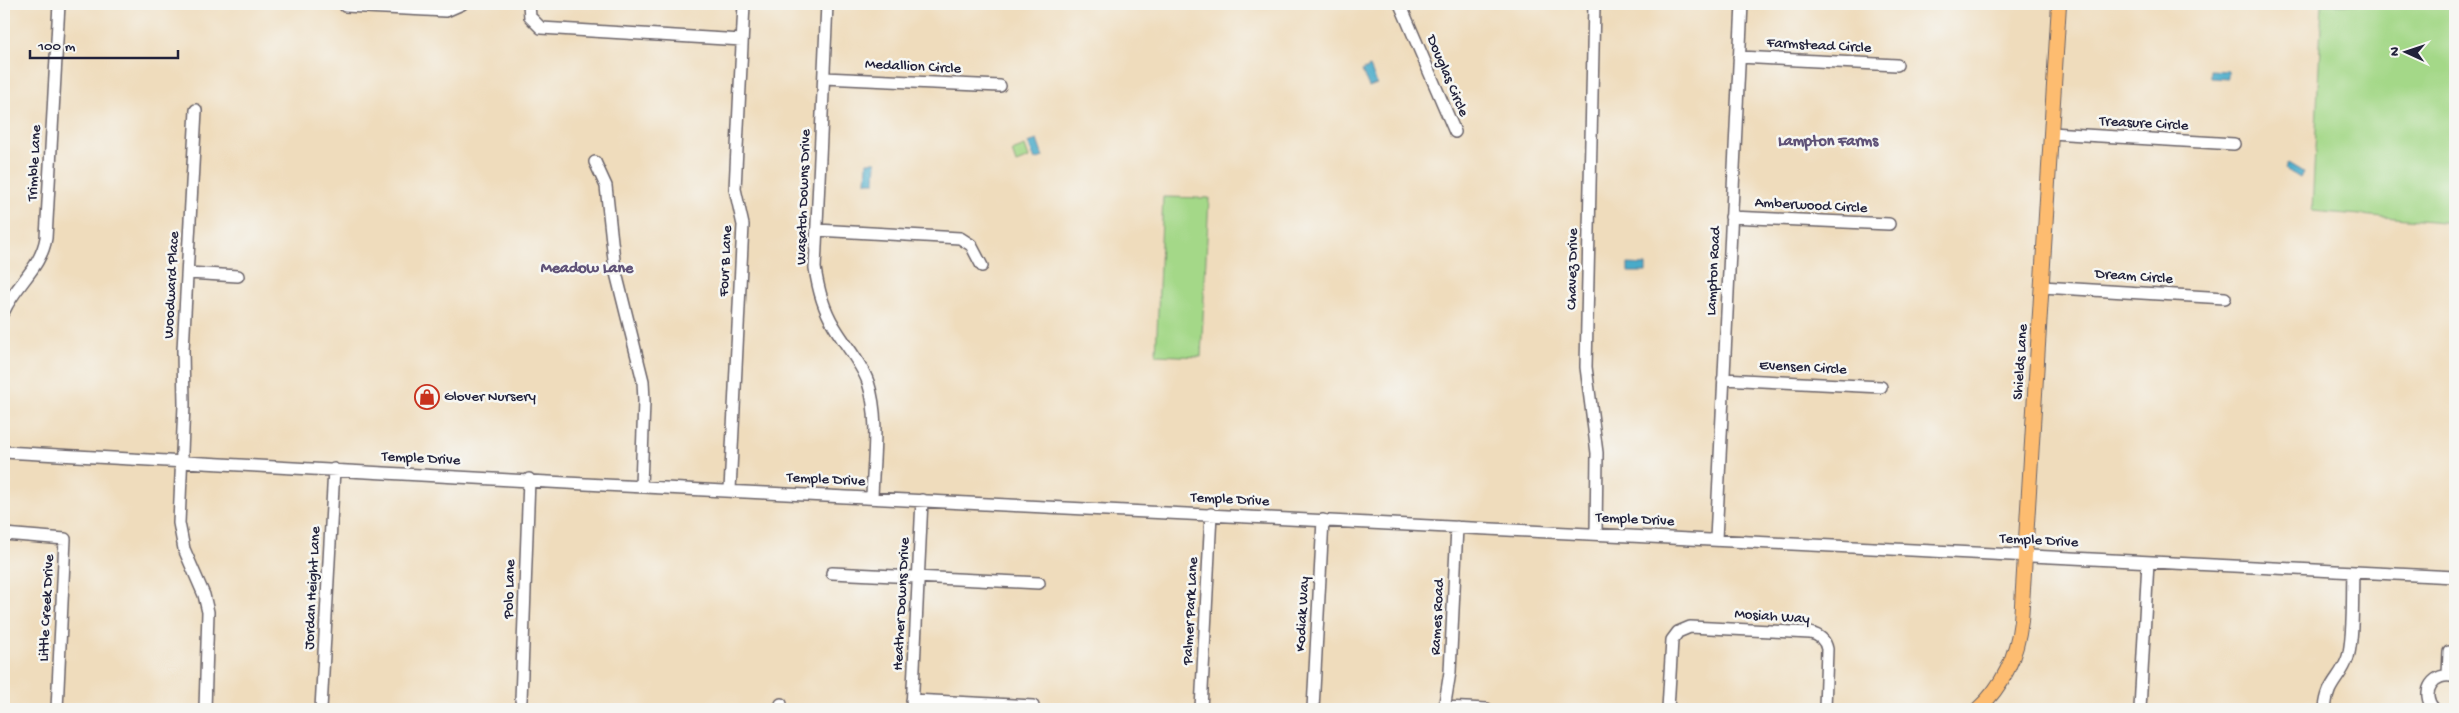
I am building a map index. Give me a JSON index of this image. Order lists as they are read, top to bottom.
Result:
{
  "streets": {
    "main road": ["Shields Lane"],
    "street": [
      "Farmstead Circle",
      "Medallion Circle",
      "Douglas Circle",
      "Treasure Circle",
      "Trimble Lane",
      "Wasatch Downs Drive",
      "Amberwood Circle",
      "Four B Lane",
      "Chavez Drive",
      "Lampton Road",
      "Dream Circle",
      "Woodward Place",
      "Evensen Circle",
      "Temple Drive",
      "Jordan Height Lane",
      "Polo Lane",
      "Heather Downs Drive",
      "Little Creek Drive",
      "Palmer Park Lane",
      "Kodiak Way",
      "Rames Road",
      "Mosiah Way"
    ]
  },
  "crossings": [
    ["Farmstead Circle", "Lampton Road"],
    ["Medallion Circle", "Wasatch Downs Drive"],
    ["Treasure Circle", "Shields Lane"],
    ["Wasatch Downs Drive", "Temple Drive"],
    ["Amberwood Circle", "Lampton Road"],
    ["Four B Lane", "Temple Drive"],
    ["Chavez Drive", "Temple Drive"],
    ["Lampton Road", "Evensen Circle"],
    ["Lampton Road", "Temple Drive"],
    ["Dream Circle", "Shields Lane"],
    ["Woodward Place", "Temple Drive"],
    ["Shields Lane", "Temple Drive"],
    ["Temple Drive", "Jordan Height Lane"],
    ["Temple Drive", "Polo Lane"],
    ["Temple Drive", "Heather Downs Drive"],
    ["Temple Drive", "Palmer Park Lane"],
    ["Temple Drive", "Kodiak Way"],
    ["Temple Drive", "Rames Road"]
  ],
  "districts": ["Lampton Farms", "Meadow Lane"],
  "places": {
    "shop": ["Glover Nursery"]
  },
  "scale_bar": "100 m",
  "north": "left"
}
